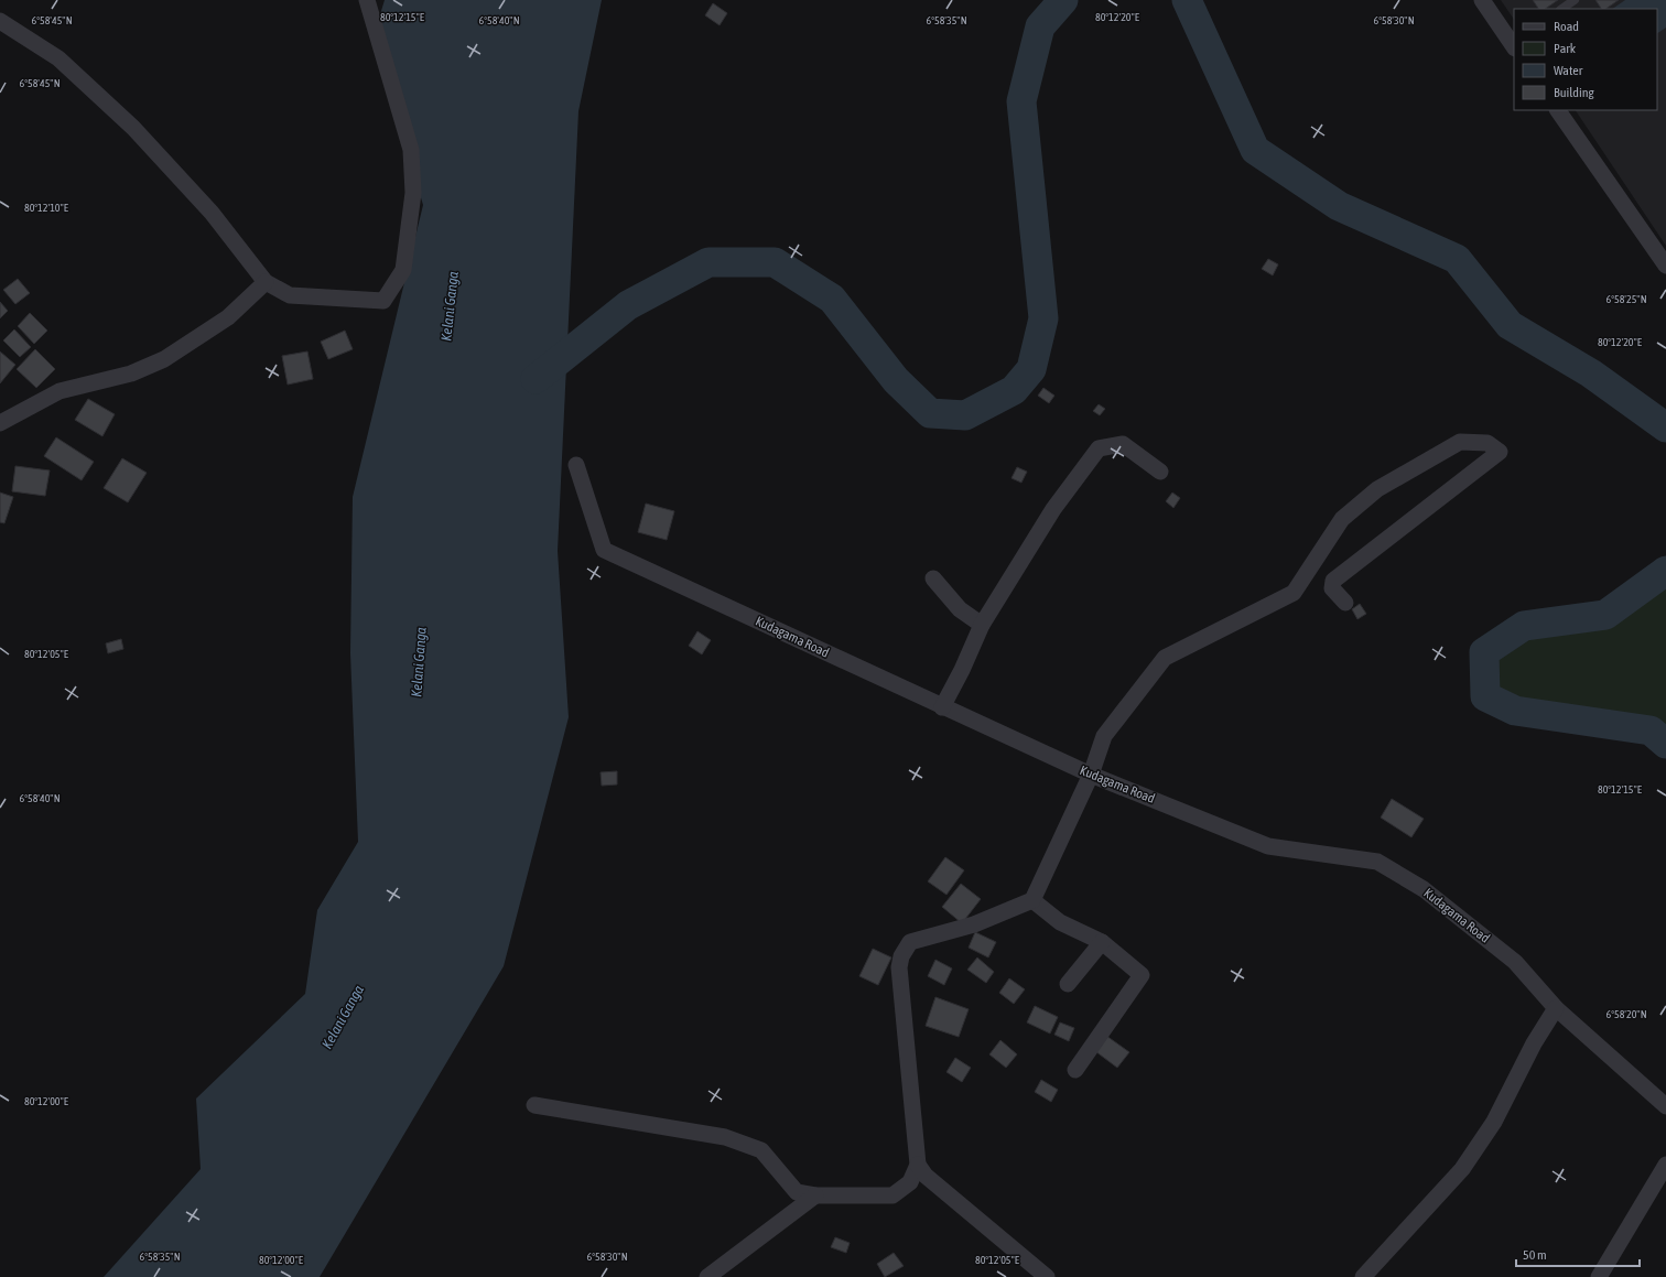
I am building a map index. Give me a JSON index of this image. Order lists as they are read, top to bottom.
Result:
{
  "streets": {
    "street": ["Kudagama Road"]
  },
  "water": ["Kelani Ganga"],
  "legend": [
    "Road",
    "Park",
    "Water",
    "Building"
  ],
  "scale_bar": "50 m",
  "coordinates": [
    "80°12'15\"E",
    "80°12'20\"E",
    "6°58'45\"N",
    "6°58'40\"N",
    "6°58'35\"N",
    "6°58'30\"N",
    "80°12'10\"E",
    "6°58'25\"N",
    "80°12'05\"E",
    "6°58'20\"N",
    "80°12'00\"E"
  ]
}
